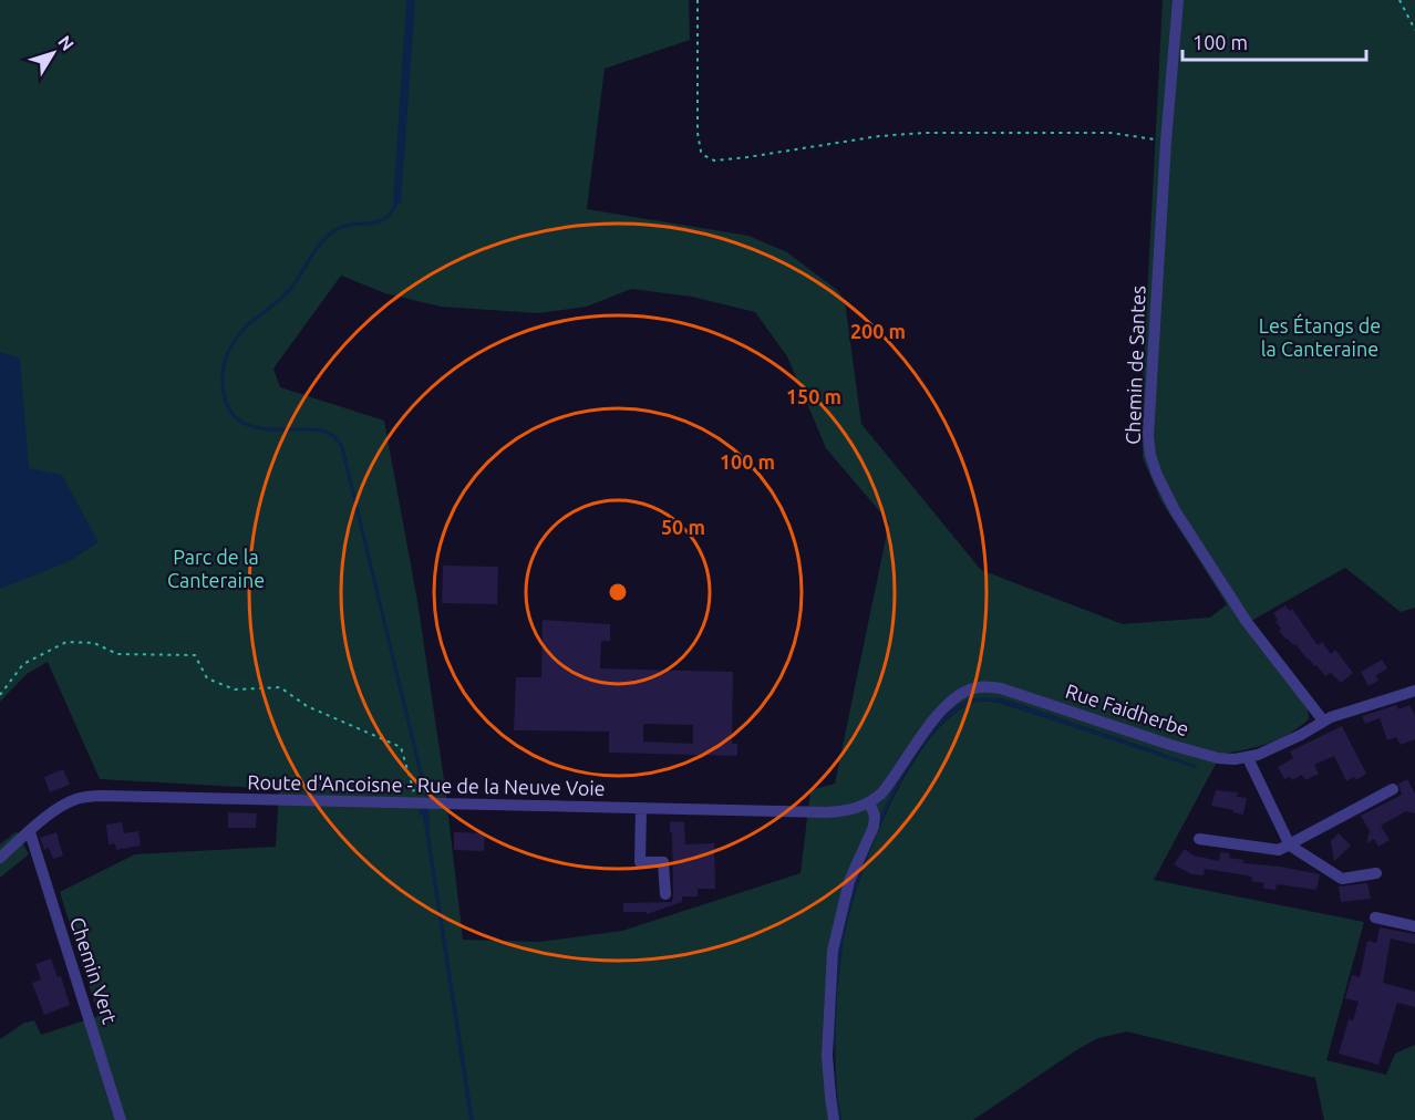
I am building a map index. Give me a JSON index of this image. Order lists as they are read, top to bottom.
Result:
{
  "streets": {
    "street": [
      "Chemin de Santes",
      "Rue Faidherbe",
      "Route d'Ancoisne - Rue de la Neuve Voie",
      "Chemin Vert"
    ]
  },
  "crossings": [
    ["Chemin de Santes", "Rue Faidherbe"],
    ["Rue Faidherbe", "Route d'Ancoisne - Rue de la Neuve Voie"],
    ["Route d'Ancoisne - Rue de la Neuve Voie", "Chemin Vert"]
  ],
  "parks": ["Les Étangs de la Canteraine", "Parc de la Canteraine"],
  "scale_bar": "100 m",
  "north": "top right",
  "rings": [
    "200 m",
    "150 m",
    "100 m",
    "50 m"
  ]
}
